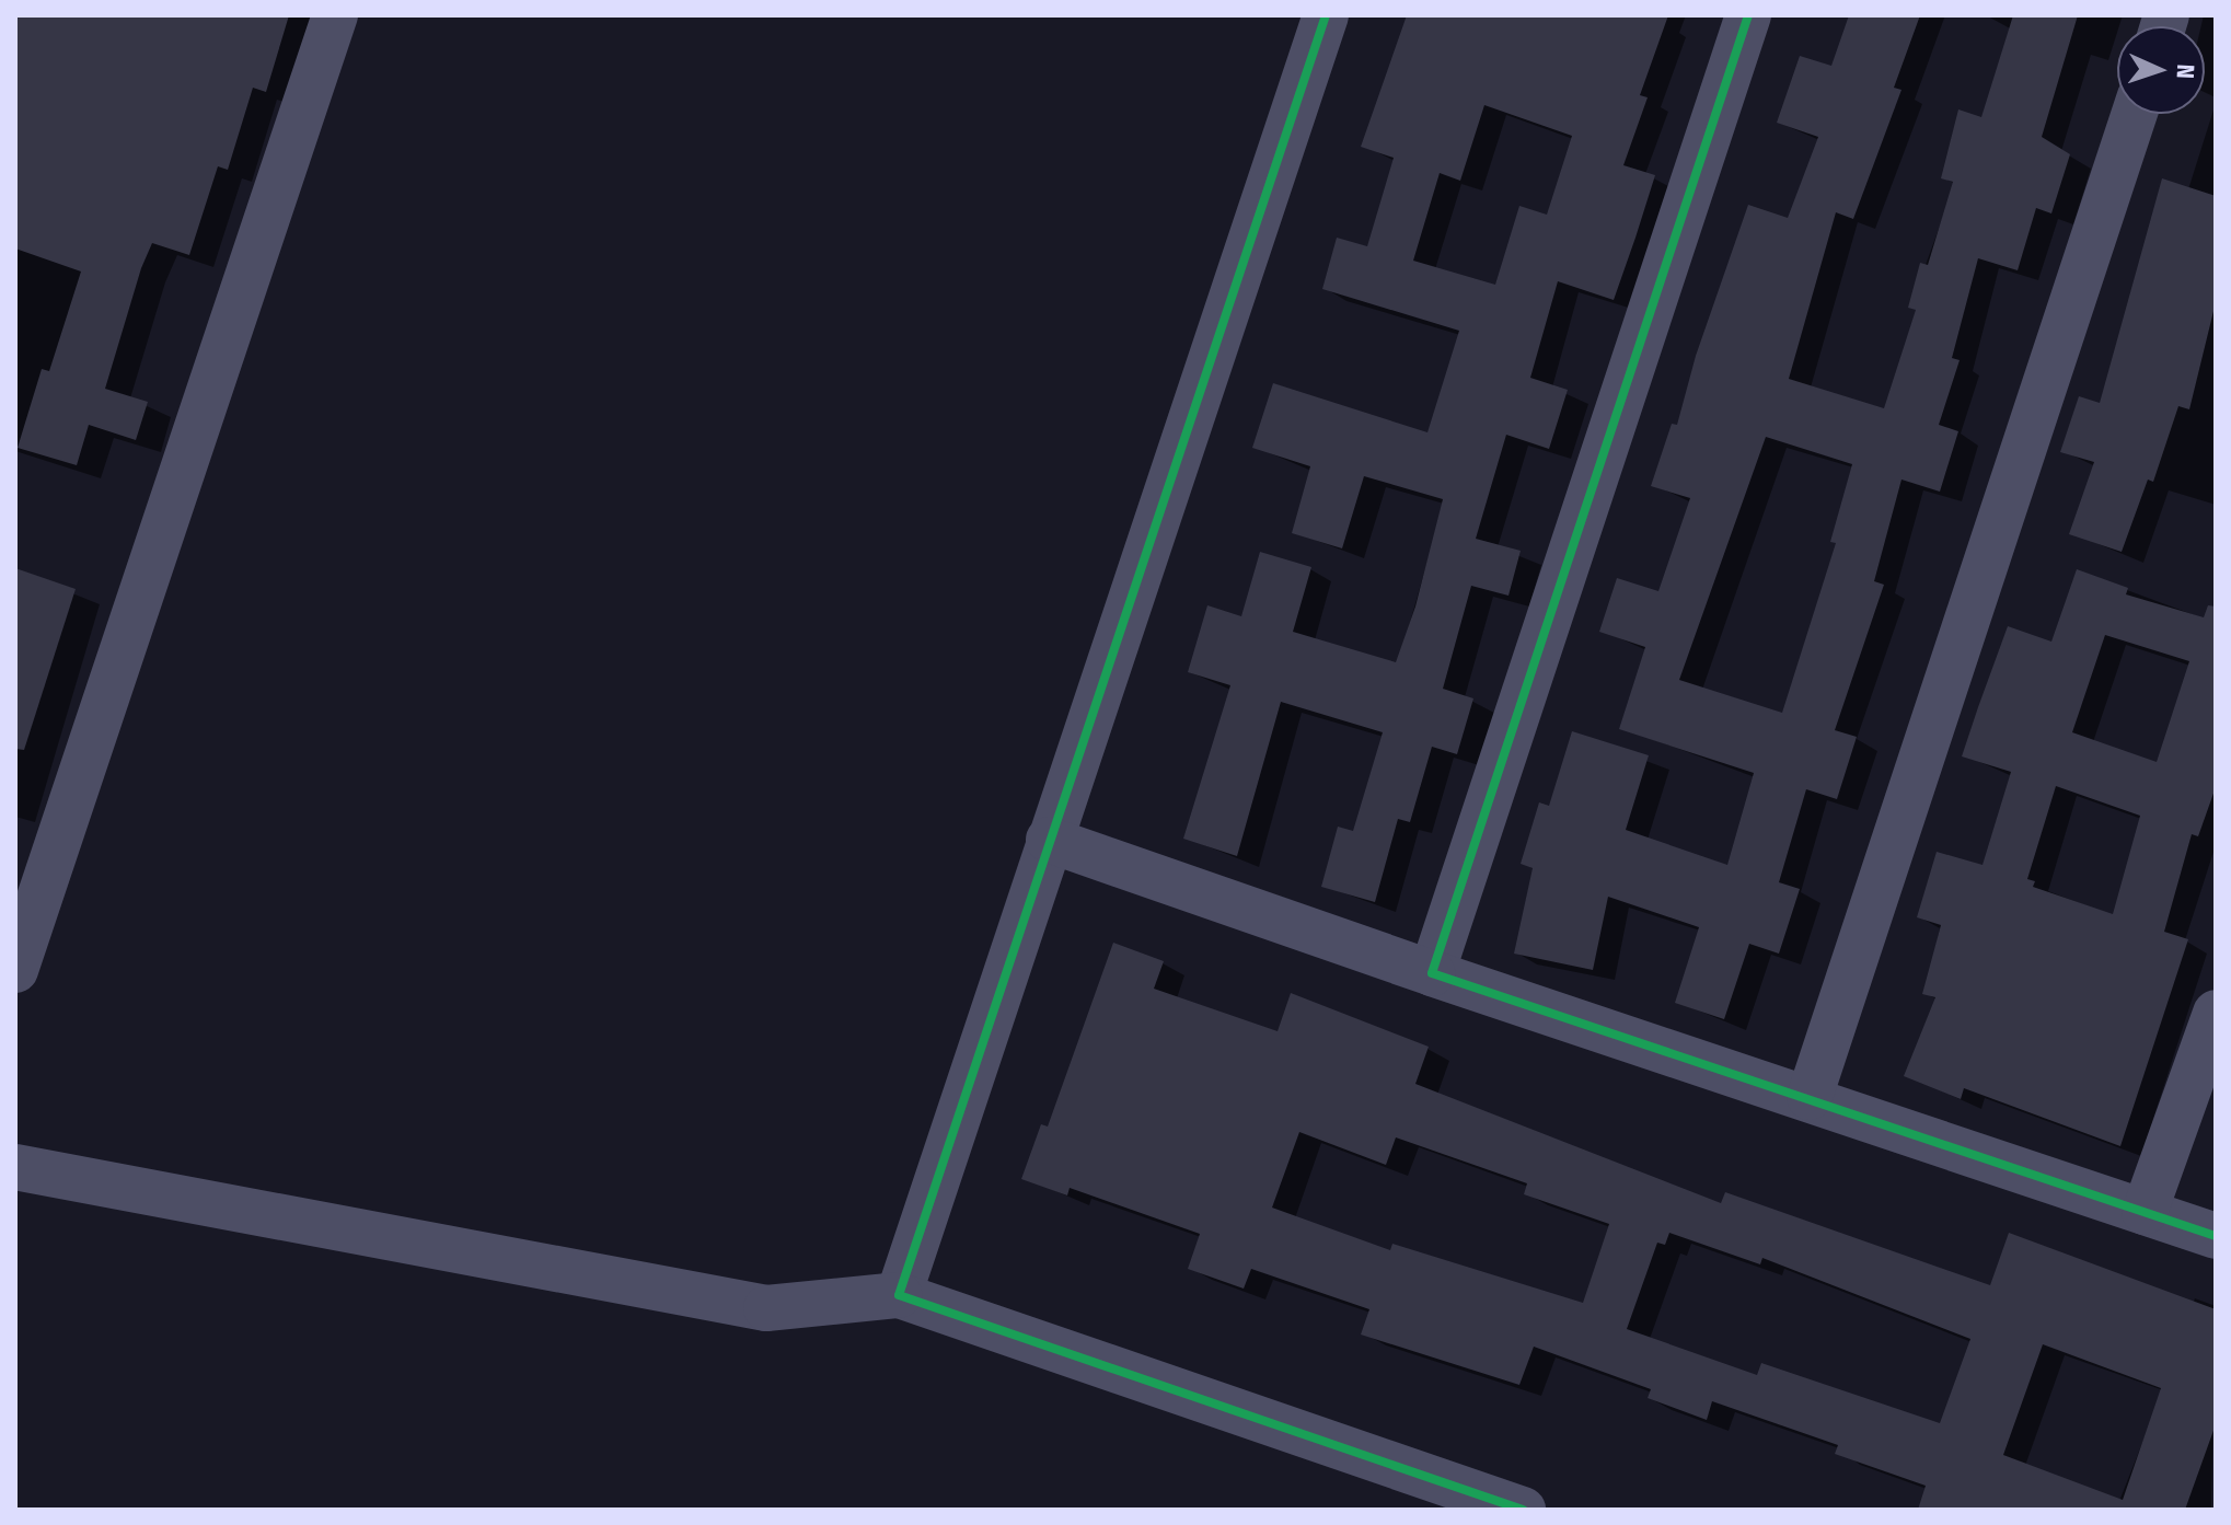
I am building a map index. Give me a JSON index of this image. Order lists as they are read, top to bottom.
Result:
{
  "north": "right"
}
